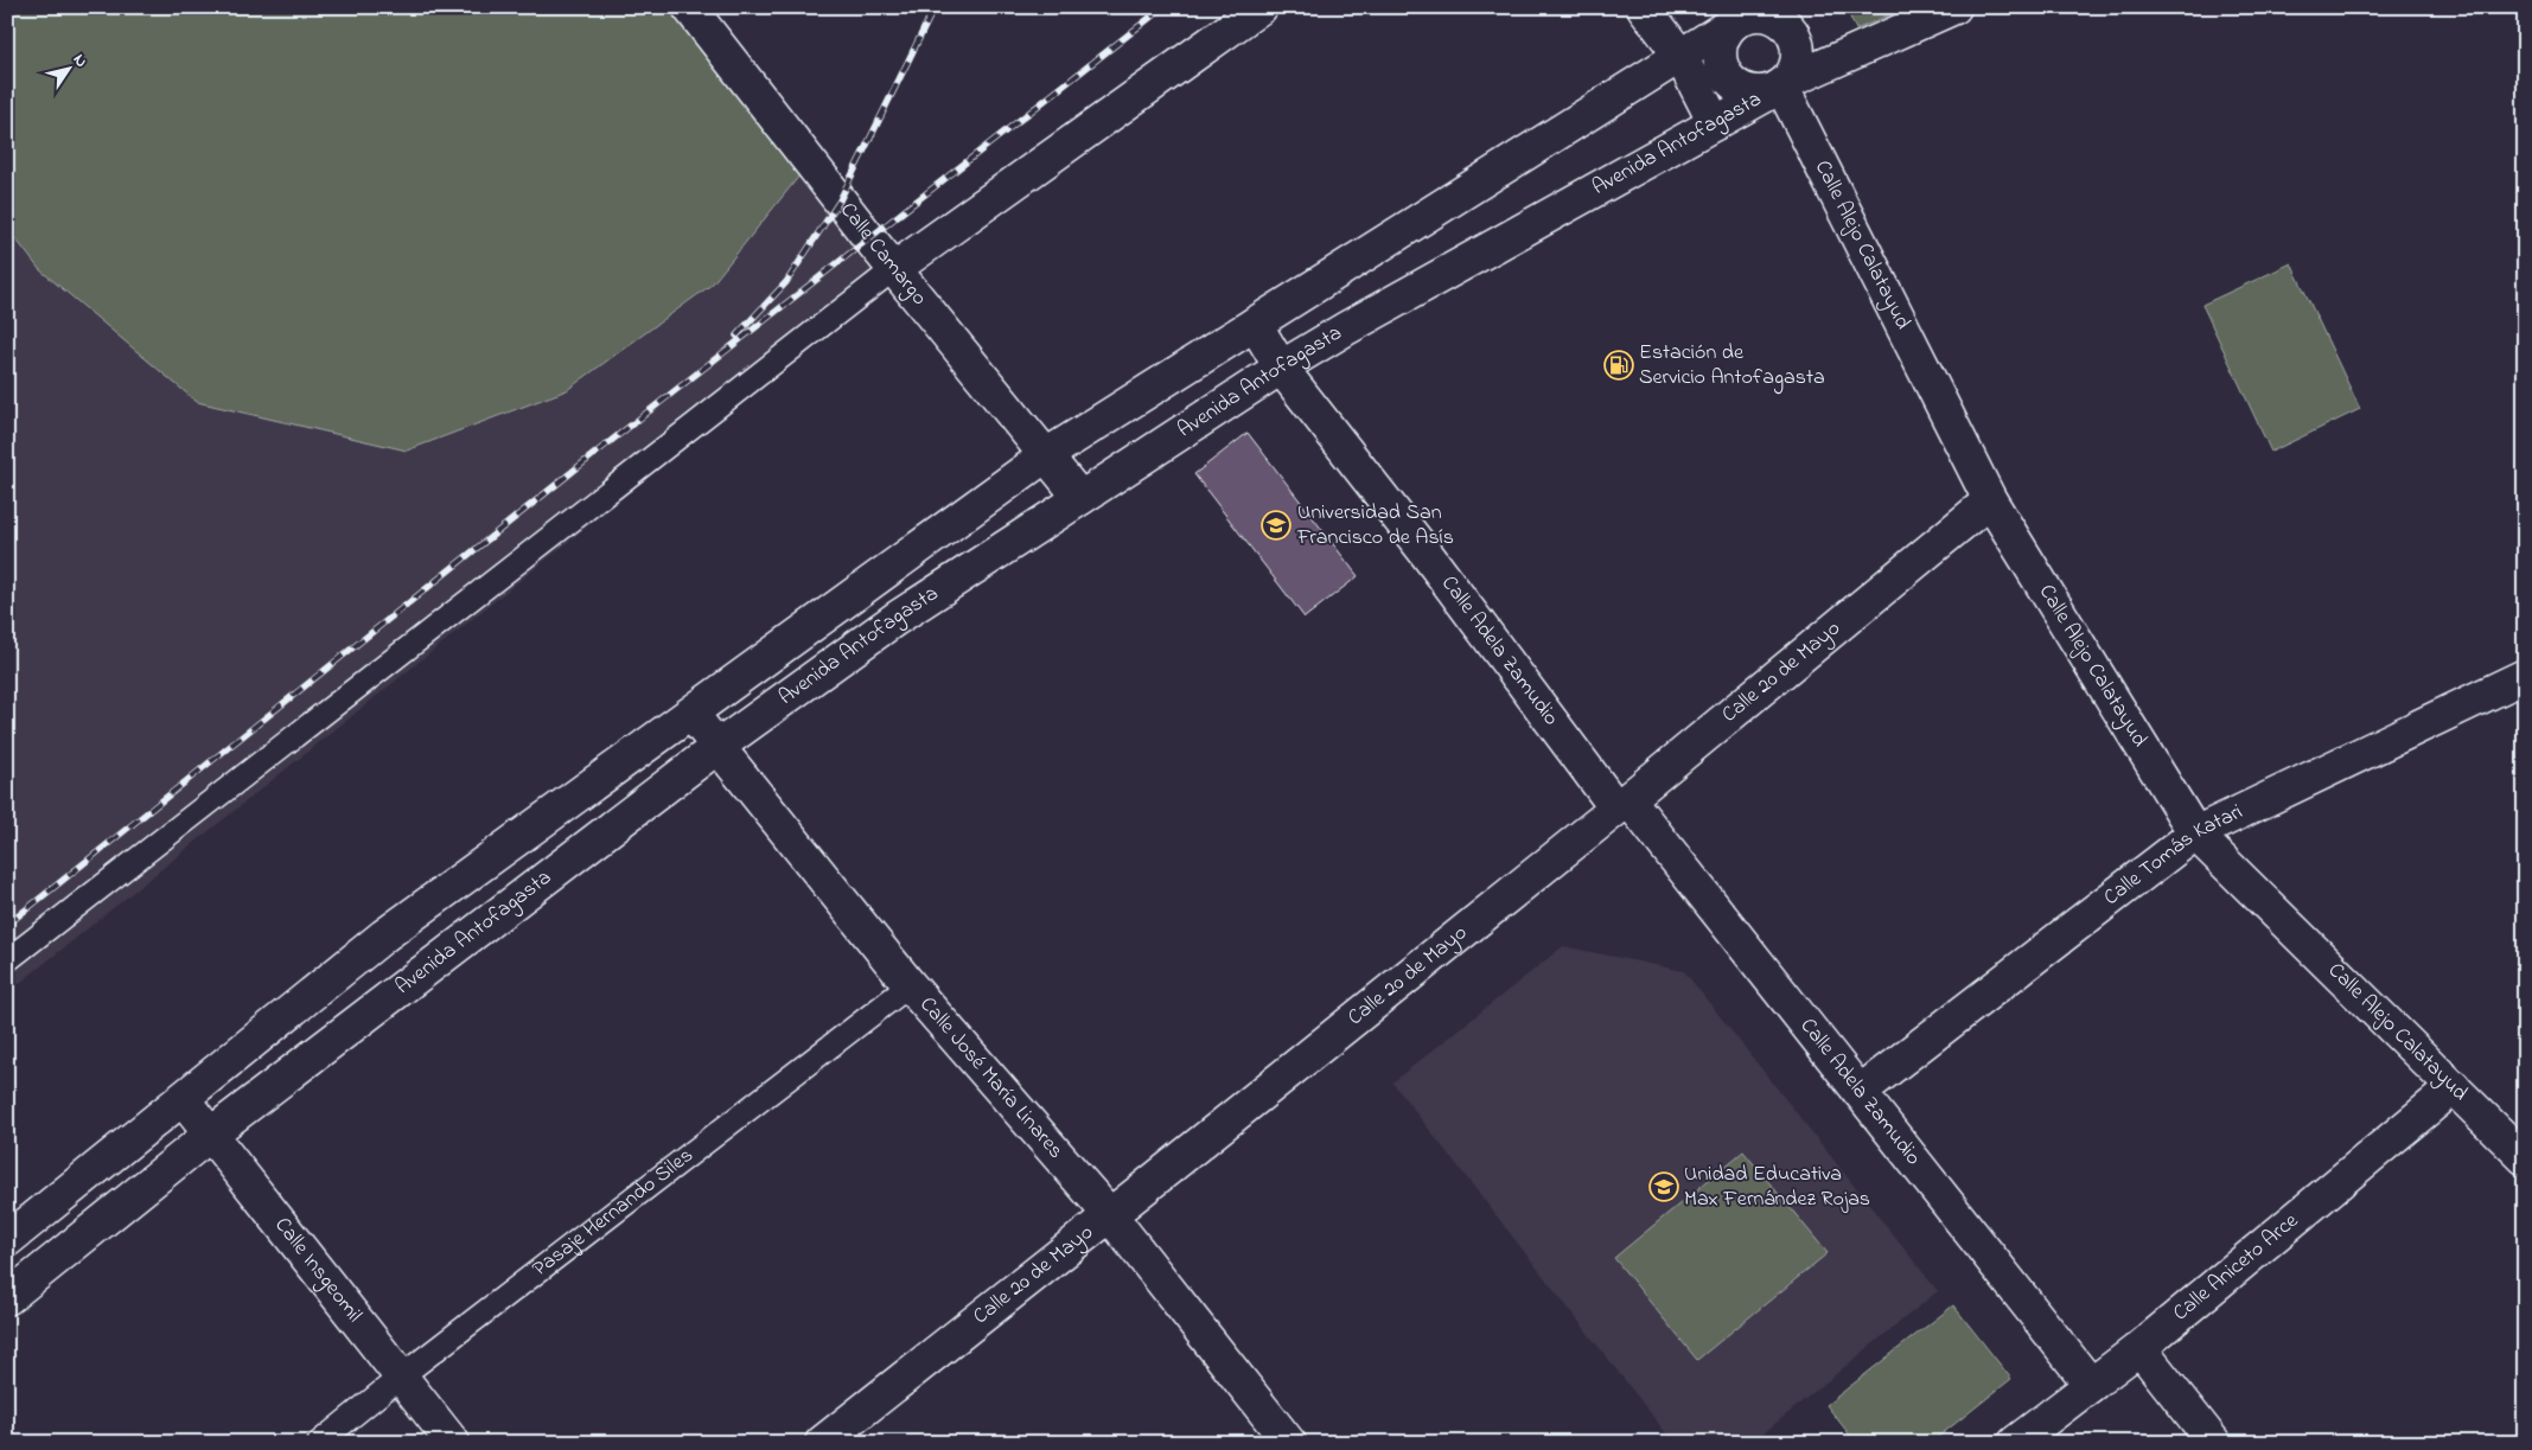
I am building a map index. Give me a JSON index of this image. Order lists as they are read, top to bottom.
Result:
{
  "streets": {
    "main road": [
      "Avenida Antofagasta",
      "Calle Alejo Calatayud",
      "Calle Camargo",
      "Calle Adela Zamudio",
      "Calle 20 de Mayo",
      "Calle Tomás Katari",
      "Calle José María Linares",
      "Calle Aniceto Arce",
      "Calle Insgeomil"
    ],
    "lane": ["Pasaje Hernando Siles"]
  },
  "crossings": [
    ["Avenida Antofagasta", "Calle Alejo Calatayud"],
    ["Avenida Antofagasta", "Calle Camargo"],
    ["Avenida Antofagasta", "Calle Adela Zamudio"],
    ["Avenida Antofagasta", "Calle José María Linares"],
    ["Avenida Antofagasta", "Calle Insgeomil"],
    ["Calle Alejo Calatayud", "Calle 20 de Mayo"],
    ["Calle Alejo Calatayud", "Calle Tomás Katari"],
    ["Calle Alejo Calatayud", "Calle Aniceto Arce"],
    ["Calle Adela Zamudio", "Calle 20 de Mayo"],
    ["Calle Adela Zamudio", "Calle Tomás Katari"],
    ["Calle Adela Zamudio", "Calle Aniceto Arce"],
    ["Calle 20 de Mayo", "Calle José María Linares"],
    ["Calle José María Linares", "Pasaje Hernando Siles"],
    ["Pasaje Hernando Siles", "Calle Insgeomil"]
  ],
  "places": {
    "fuel station": ["Estación de Servicio Antofagasta"],
    "school or university": ["Universidad San Francisco de Asís", "Unidad Educativa Max Fernández Rojas"]
  },
  "north": "top right"
}
